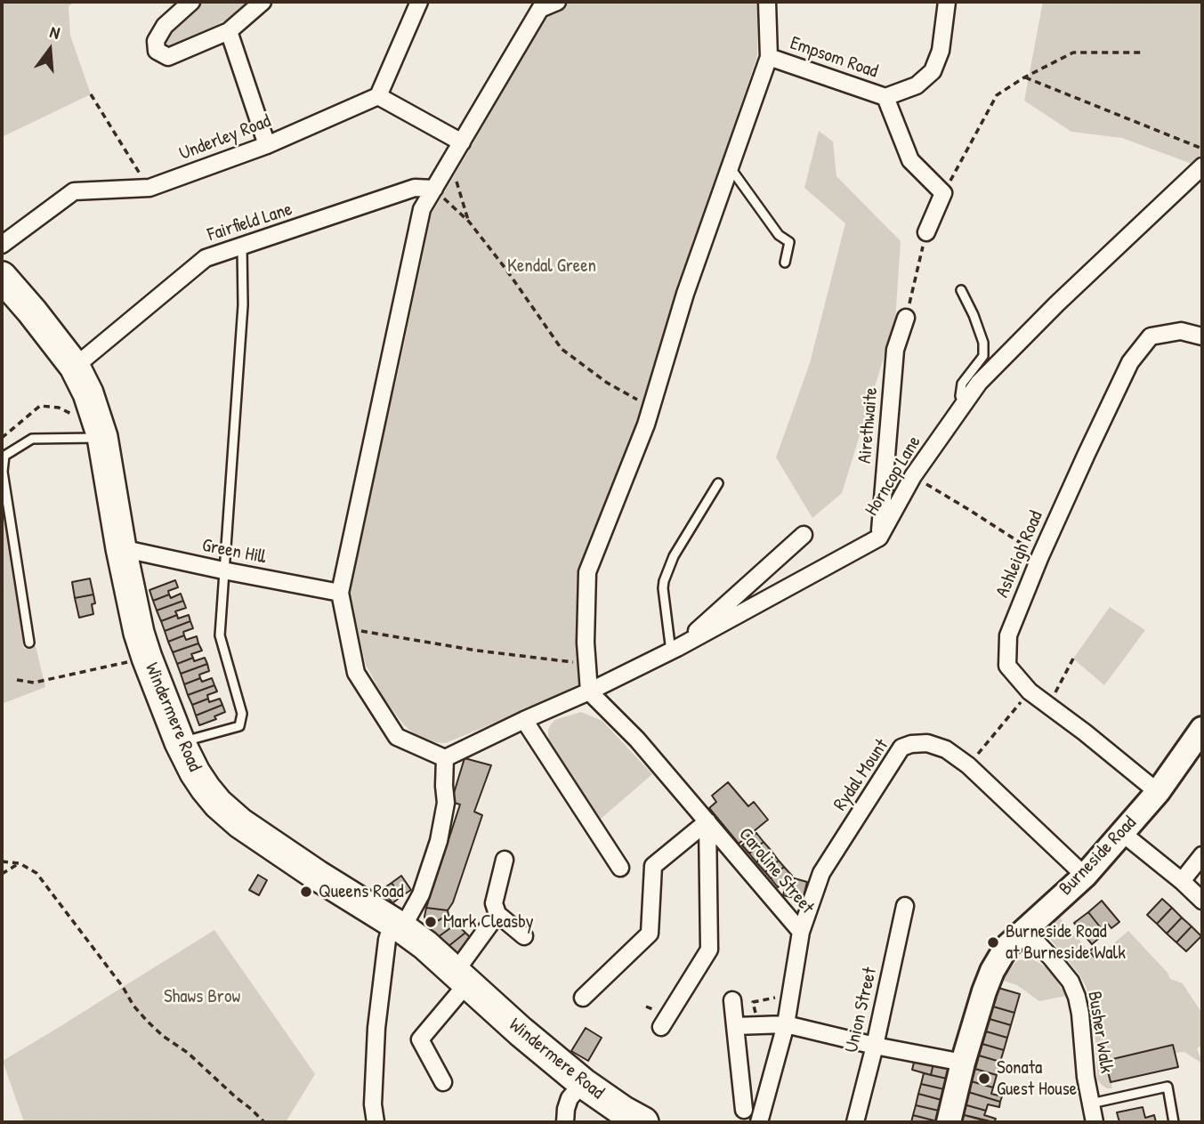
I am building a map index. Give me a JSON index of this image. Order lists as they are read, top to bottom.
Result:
{
  "streets": {
    "highway": ["Windermere Road"],
    "street": [
      "Empsom Road",
      "Underley Road",
      "Fairfield Lane",
      "Airethwaite",
      "Horncop Lane",
      "Green Hill",
      "Ashleigh Road",
      "Rydal Mount",
      "Burneside Road",
      "Caroline Street",
      "Union Street",
      "Busher Walk"
    ]
  },
  "crossings": [
    ["Fairfield Lane", "Windermere Road"],
    ["Airethwaite", "Horncop Lane"],
    ["Horncop Lane", "Caroline Street"],
    ["Green Hill", "Windermere Road"],
    ["Ashleigh Road", "Burneside Road"],
    ["Rydal Mount", "Burneside Road"],
    ["Rydal Mount", "Caroline Street"],
    ["Burneside Road", "Busher Walk"]
  ],
  "parks": ["Kendal Green", "Shaws Brow"],
  "places": [
    "Queens Road",
    "Mark Cleasby",
    "Burneside Road at Burneside Walk",
    "Sonata Guest House"
  ],
  "north": "top"
}
